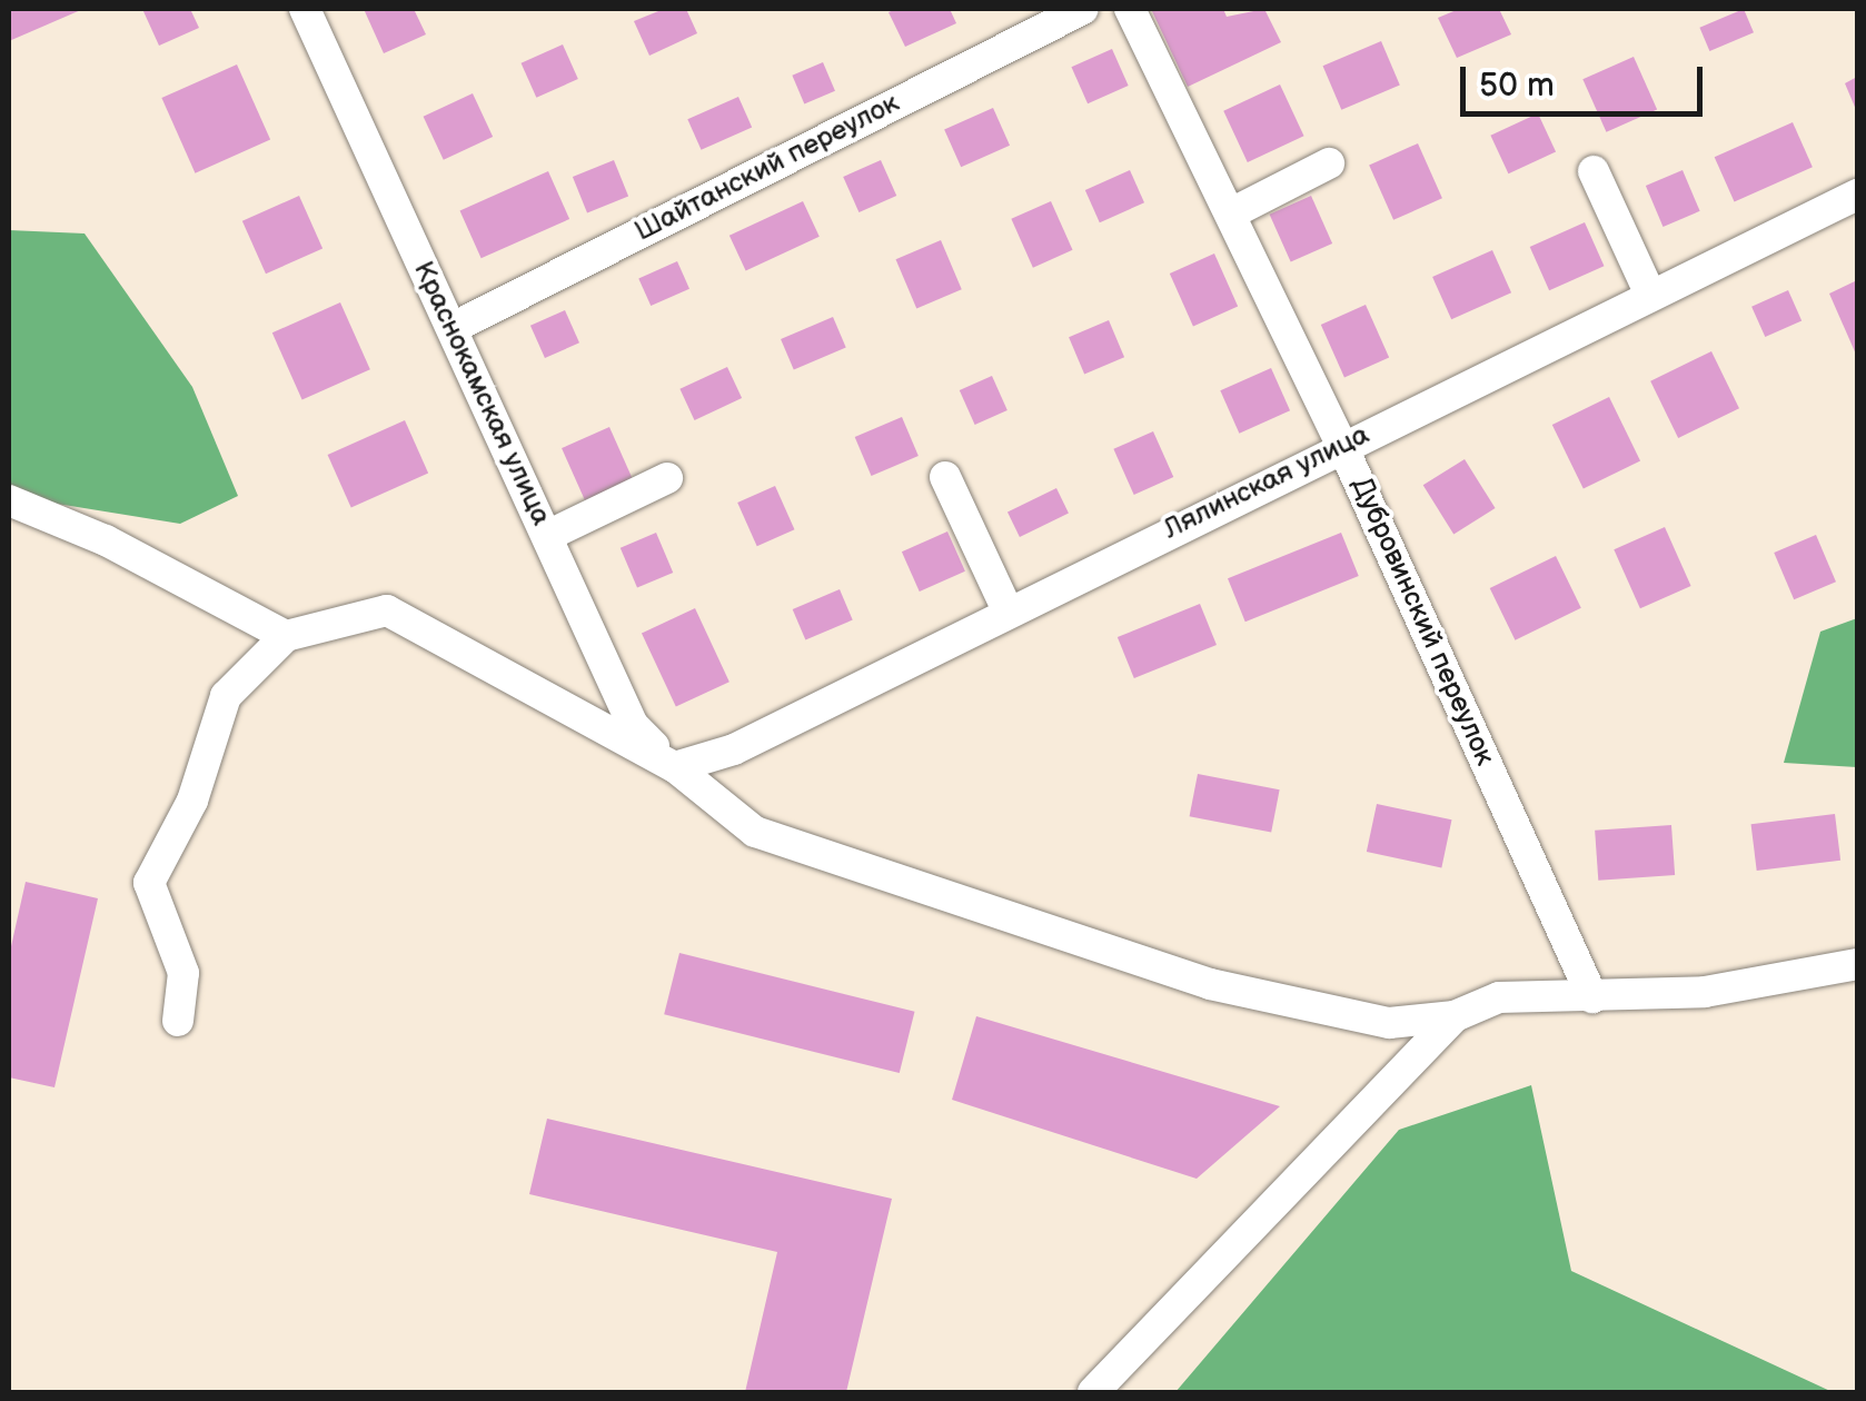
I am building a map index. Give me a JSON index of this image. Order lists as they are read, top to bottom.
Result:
{
  "streets": {
    "street": [
      "Шайтанский переулок",
      "Краснокамская улица",
      "Лялинская улица",
      "Дубровинский переулок"
    ]
  },
  "crossings": [
    ["Шайтанский переулок", "Краснокамская улица"],
    ["Краснокамская улица", "Лялинская улица"],
    ["Лялинская улица", "Дубровинский переулок"]
  ],
  "scale_bar": "50 m"
}
